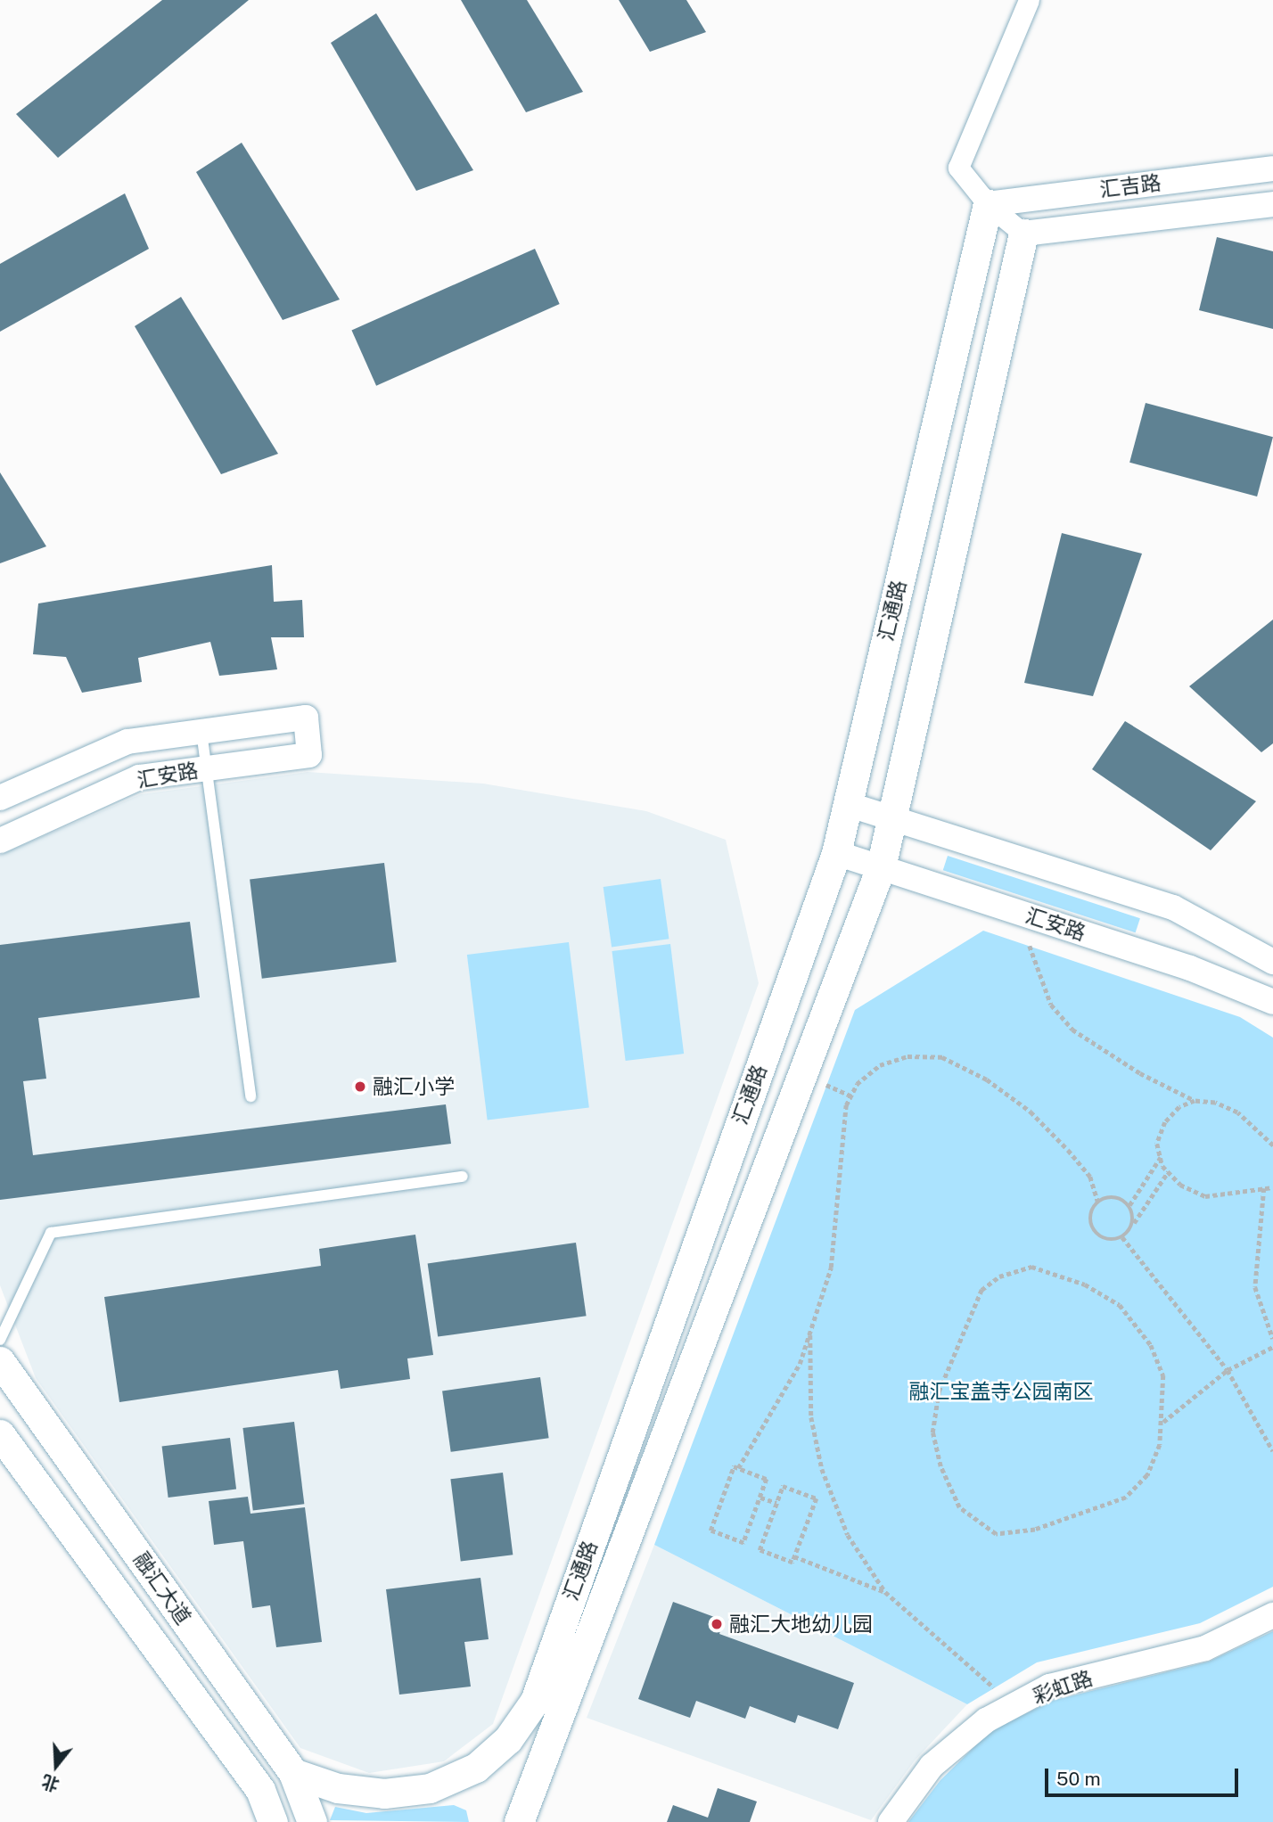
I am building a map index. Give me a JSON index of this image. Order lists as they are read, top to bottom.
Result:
{
  "streets": {
    "main road": ["汇通路", "融汇大道"],
    "street": ["汇吉路", "汇安路", "彩虹路"]
  },
  "crossings": [
    ["汇吉路", "汇通路"],
    ["汇通路", "汇安路"],
    ["汇通路", "融汇大道"]
  ],
  "parks": ["融汇宝盖寺公园南区"],
  "places": ["融汇小学", "融汇大地幼儿园"],
  "scale_bar": "50 m",
  "north": "bottom"
}
